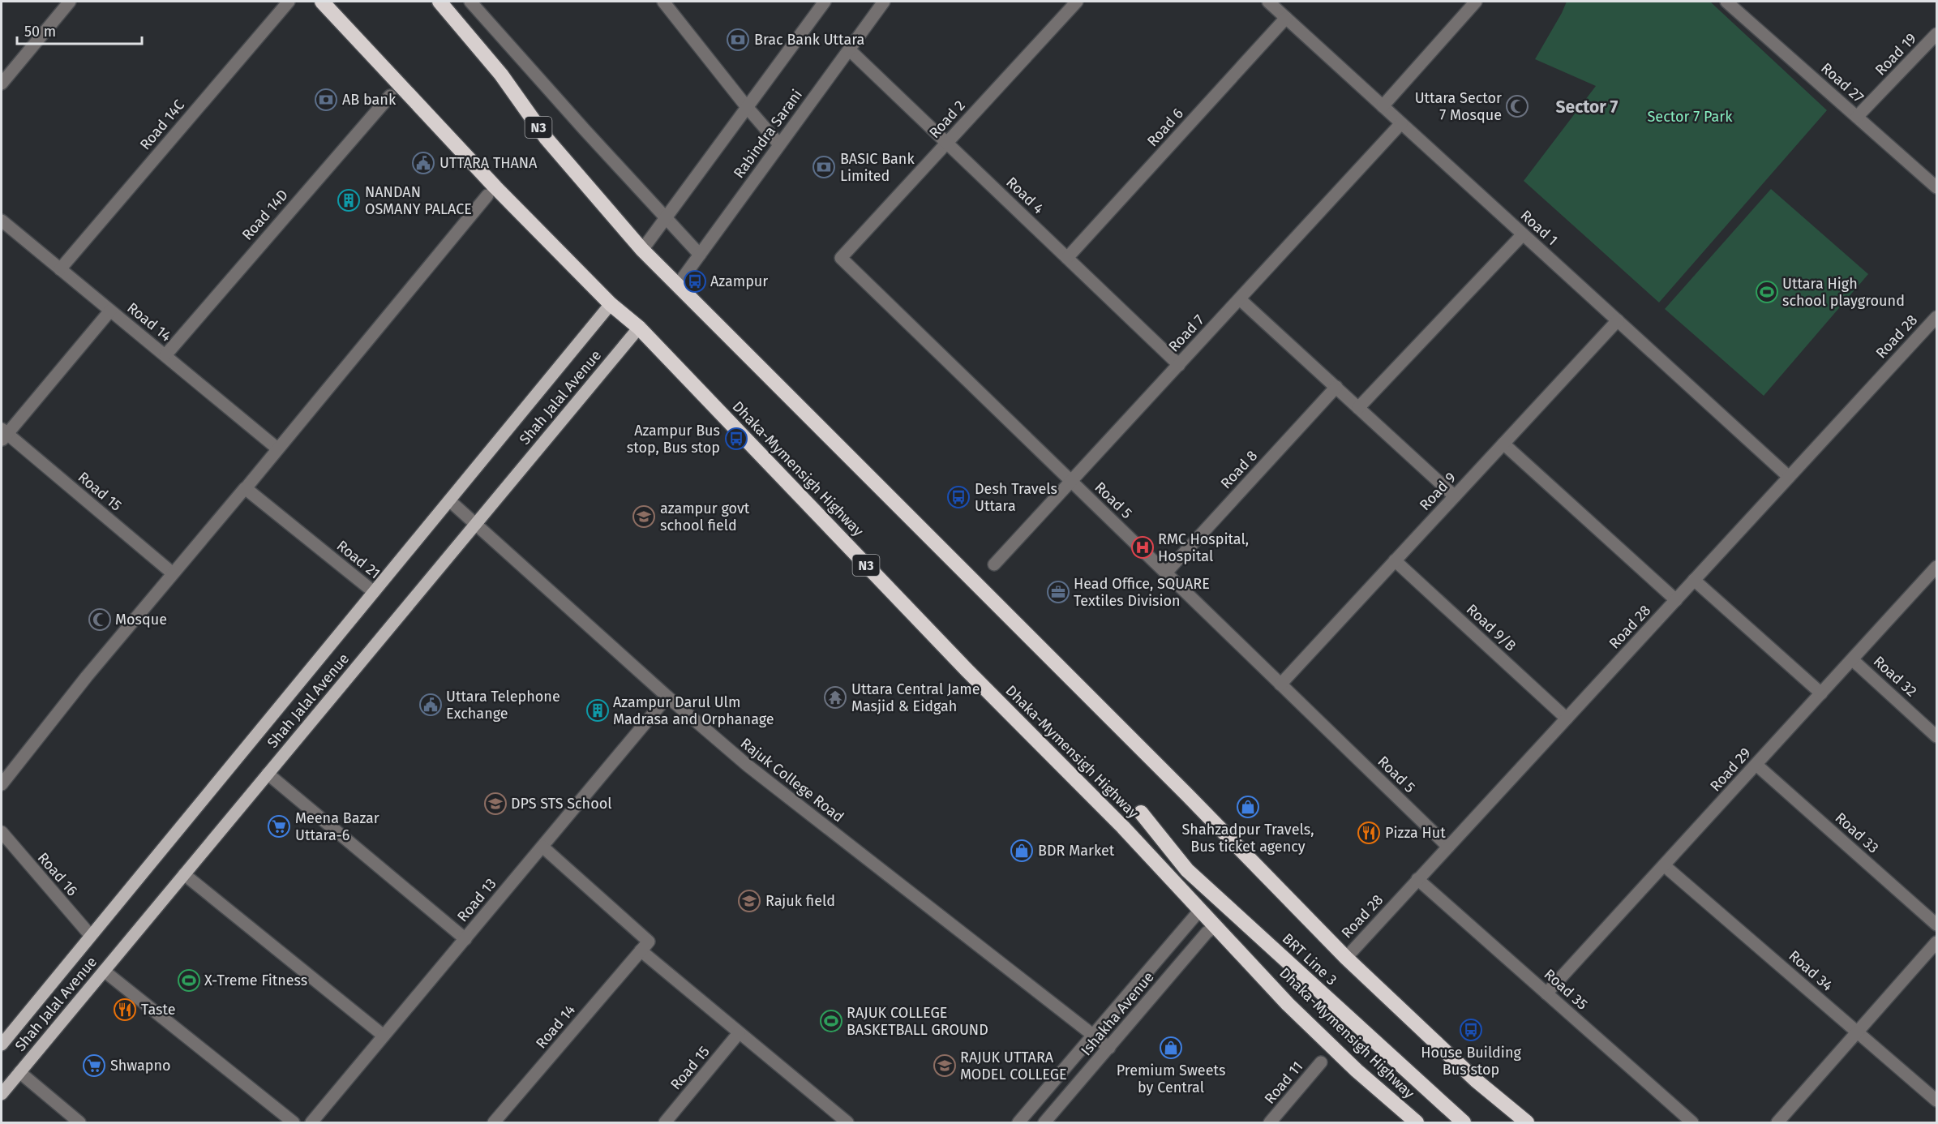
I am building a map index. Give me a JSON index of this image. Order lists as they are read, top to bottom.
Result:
{
  "streets": {
    "highway": ["N3", "Dhaka-Mymensigh Highway", "BRT Line 3"],
    "main road": ["Shah Jalal Avenue"],
    "street": [
      "Road 19",
      "Road 27",
      "Road 2",
      "Road 14C",
      "Road 6",
      "Rabindra Sarani",
      "Road 4",
      "Road 14D",
      "Road 1",
      "Road 14",
      "Road 7",
      "Road 28",
      "Road 8",
      "Road 15",
      "Road 9",
      "Road 5",
      "Road 21",
      "Road 9/B",
      "Road 32",
      "Road 29",
      "Rajuk College Road",
      "Road 33",
      "Road 16",
      "Road 13",
      "Road 34",
      "Road 35",
      "Ishakha Avenue",
      "Road 11"
    ]
  },
  "crossings": [
    ["Road 19", "Road 27"],
    ["Road 2", "Road 4"],
    ["Road 2", "Road 5"],
    ["Road 14C", "Road 14"],
    ["N3", "Rabindra Sarani"],
    ["N3", "Road 28"],
    ["Road 6", "Road 4"],
    ["Road 6", "Road 1"],
    ["Rabindra Sarani", "Road 4"],
    ["Road 4", "Road 7"],
    ["Road 14D", "Road 14"],
    ["Road 1", "Road 7"],
    ["Road 1", "Road 28"],
    ["Road 1", "Road 9"],
    ["Road 14", "Road 15"],
    ["Road 14", "Road 21"],
    ["Road 7", "Road 5"],
    ["Road 28", "Road 5"],
    ["Road 28", "Road 9/B"],
    ["Road 28", "Road 35"],
    ["Shah Jalal Avenue", "Dhaka-Mymensigh Highway"],
    ["Shah Jalal Avenue", "Road 21"],
    ["Shah Jalal Avenue", "Rajuk College Road"],
    ["Shah Jalal Avenue", "Road 16"],
    ["Dhaka-Mymensigh Highway", "Ishakha Avenue"],
    ["Road 8", "Road 5"],
    ["Road 15", "Road 21"],
    ["Road 9", "Road 5"],
    ["Road 9", "Road 9/B"],
    ["Road 32", "Road 29"],
    ["Road 29", "Road 33"],
    ["Road 29", "Road 34"],
    ["Road 29", "Road 35"],
    ["Rajuk College Road", "Road 13"],
    ["Rajuk College Road", "Ishakha Avenue"]
  ],
  "districts": ["Sector 7"],
  "parks": ["Sector 7 Park"],
  "places": {
    "bank": ["Brac Bank Uttara", "AB bank", "BASIC Bank Limited"],
    "mosque": ["Uttara Sector 7 Mosque", "Mosque"],
    "public building": ["UTTARA THANA", "Uttara Telephone Exchange"],
    "building": ["NANDAN OSMANY PALACE", "Azampur Darul Ulm Madrasa and Orphanage"],
    "bus stop": [
      "Azampur",
      "Azampur Bus stop, Bus stop",
      "Desh Travels Uttara",
      "House Building Bus stop"
    ],
    "sports": ["Uttara High school playground", "X-Treme Fitness", "RAJUK COLLEGE BASKETBALL GROUND"],
    "school or university": [
      "azampur govt school field",
      "DPS STS School",
      "Rajuk field",
      "RAJUK UTTARA MODEL COLLEGE"
    ],
    "hospital": ["RMC Hospital, Hospital"],
    "office": ["Head Office, SQUARE Textiles Division"],
    "temple": ["Uttara Central Jame Masjid & Eidgah"],
    "shop": ["Shahzadpur Travels, Bus ticket agency", "BDR Market", "Premium Sweets by Central"],
    "supermarket": ["Meena Bazar Uttara-6", "Shwapno"],
    "restaurant": ["Pizza Hut", "Taste"]
  },
  "scale_bar": "50 m"
}
